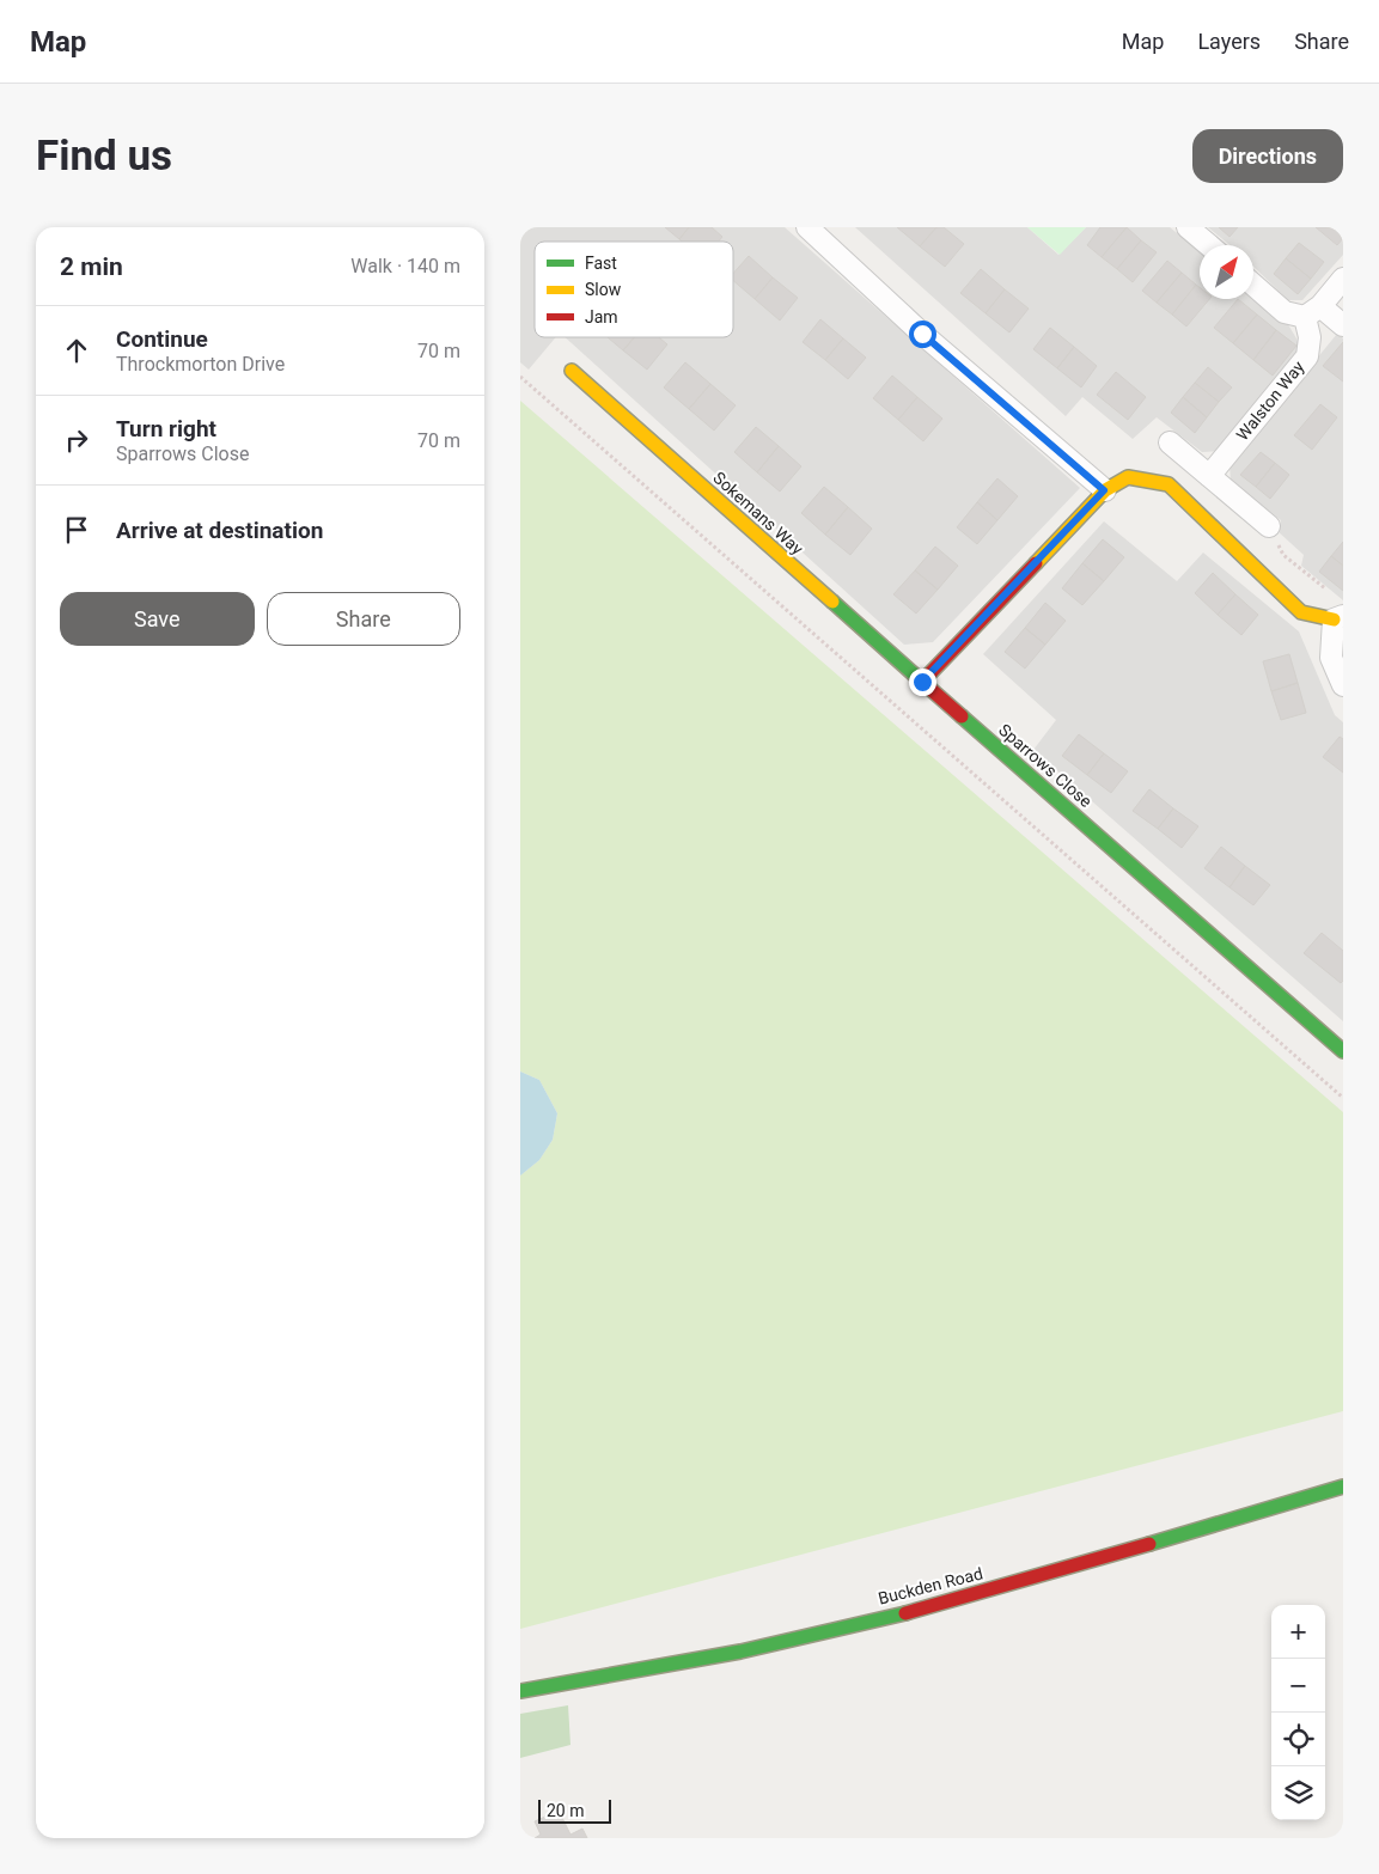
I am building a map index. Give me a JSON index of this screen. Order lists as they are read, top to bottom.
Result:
{
  "streets": {
    "street": [
      "Walston Way",
      "Sokemans Way",
      "Sparrows Close",
      "Buckden Road"
    ]
  },
  "crossings": [
    ["Sokemans Way", "Sparrows Close"]
  ],
  "legend": ["Fast", "Slow", "Jam"],
  "scale_bar": "20 m",
  "north": "top right",
  "page": {
    "header": "Map",
    "nav": ["Map", "Layers", "Share"],
    "buttons": [
      "Directions",
      ["Save", "Share"]
    ],
    "title": "Find us",
    "heading": ["2 min", "Walk · 140 m"],
    "list": [
      ["Continue", "Throckmorton Drive", "70 m"],
      ["Turn right", "Sparrows Close", "70 m"],
      "Arrive at destination"
    ],
    "map_buttons": ["+", "−"],
    "scale": "20 m"
  }
}
